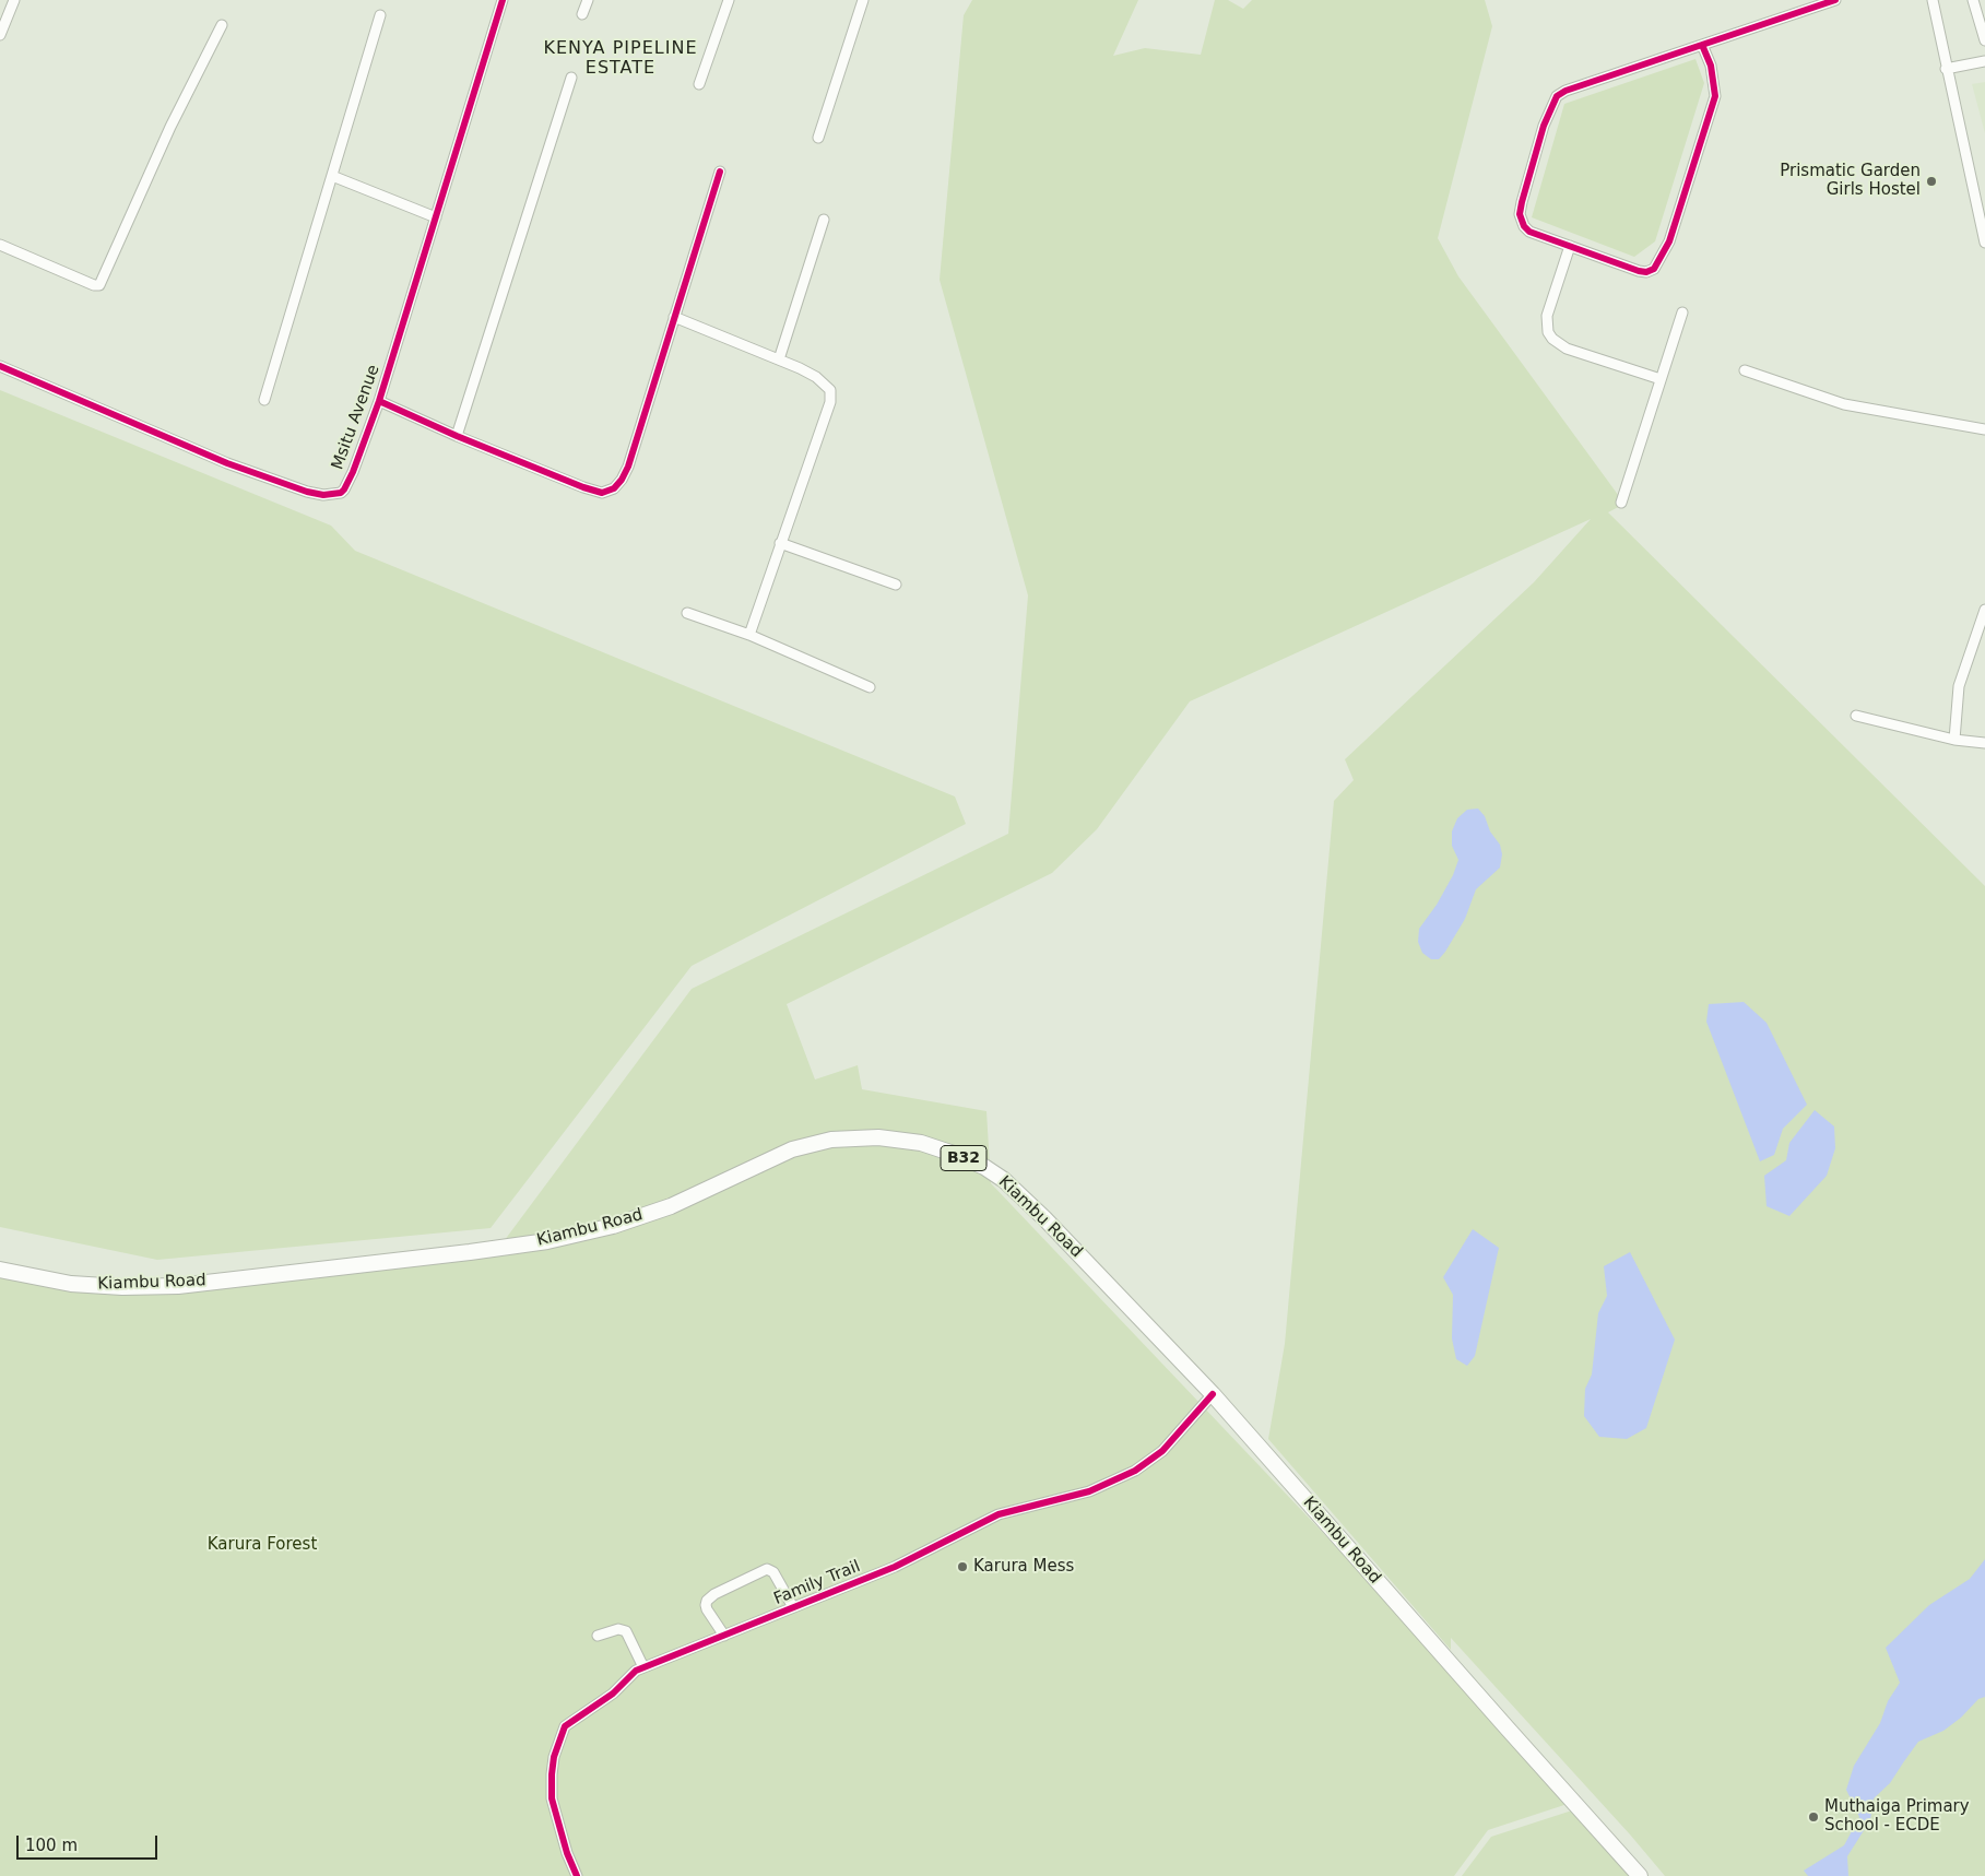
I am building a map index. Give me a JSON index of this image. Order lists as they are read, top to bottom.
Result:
{
  "streets": {
    "highway": ["B32", "Kiambu Road"],
    "street": ["Msitu Avenue", "Family Trail"]
  },
  "crossings": [
    ["Kiambu Road", "Family Trail"]
  ],
  "districts": ["KENYA PIPELINE ESTATE"],
  "parks": ["Karura Forest"],
  "places": ["Prismatic Garden Girls Hostel", "Karura Mess", "Muthaiga Primary School - ECDE"],
  "scale_bar": "100 m"
}
